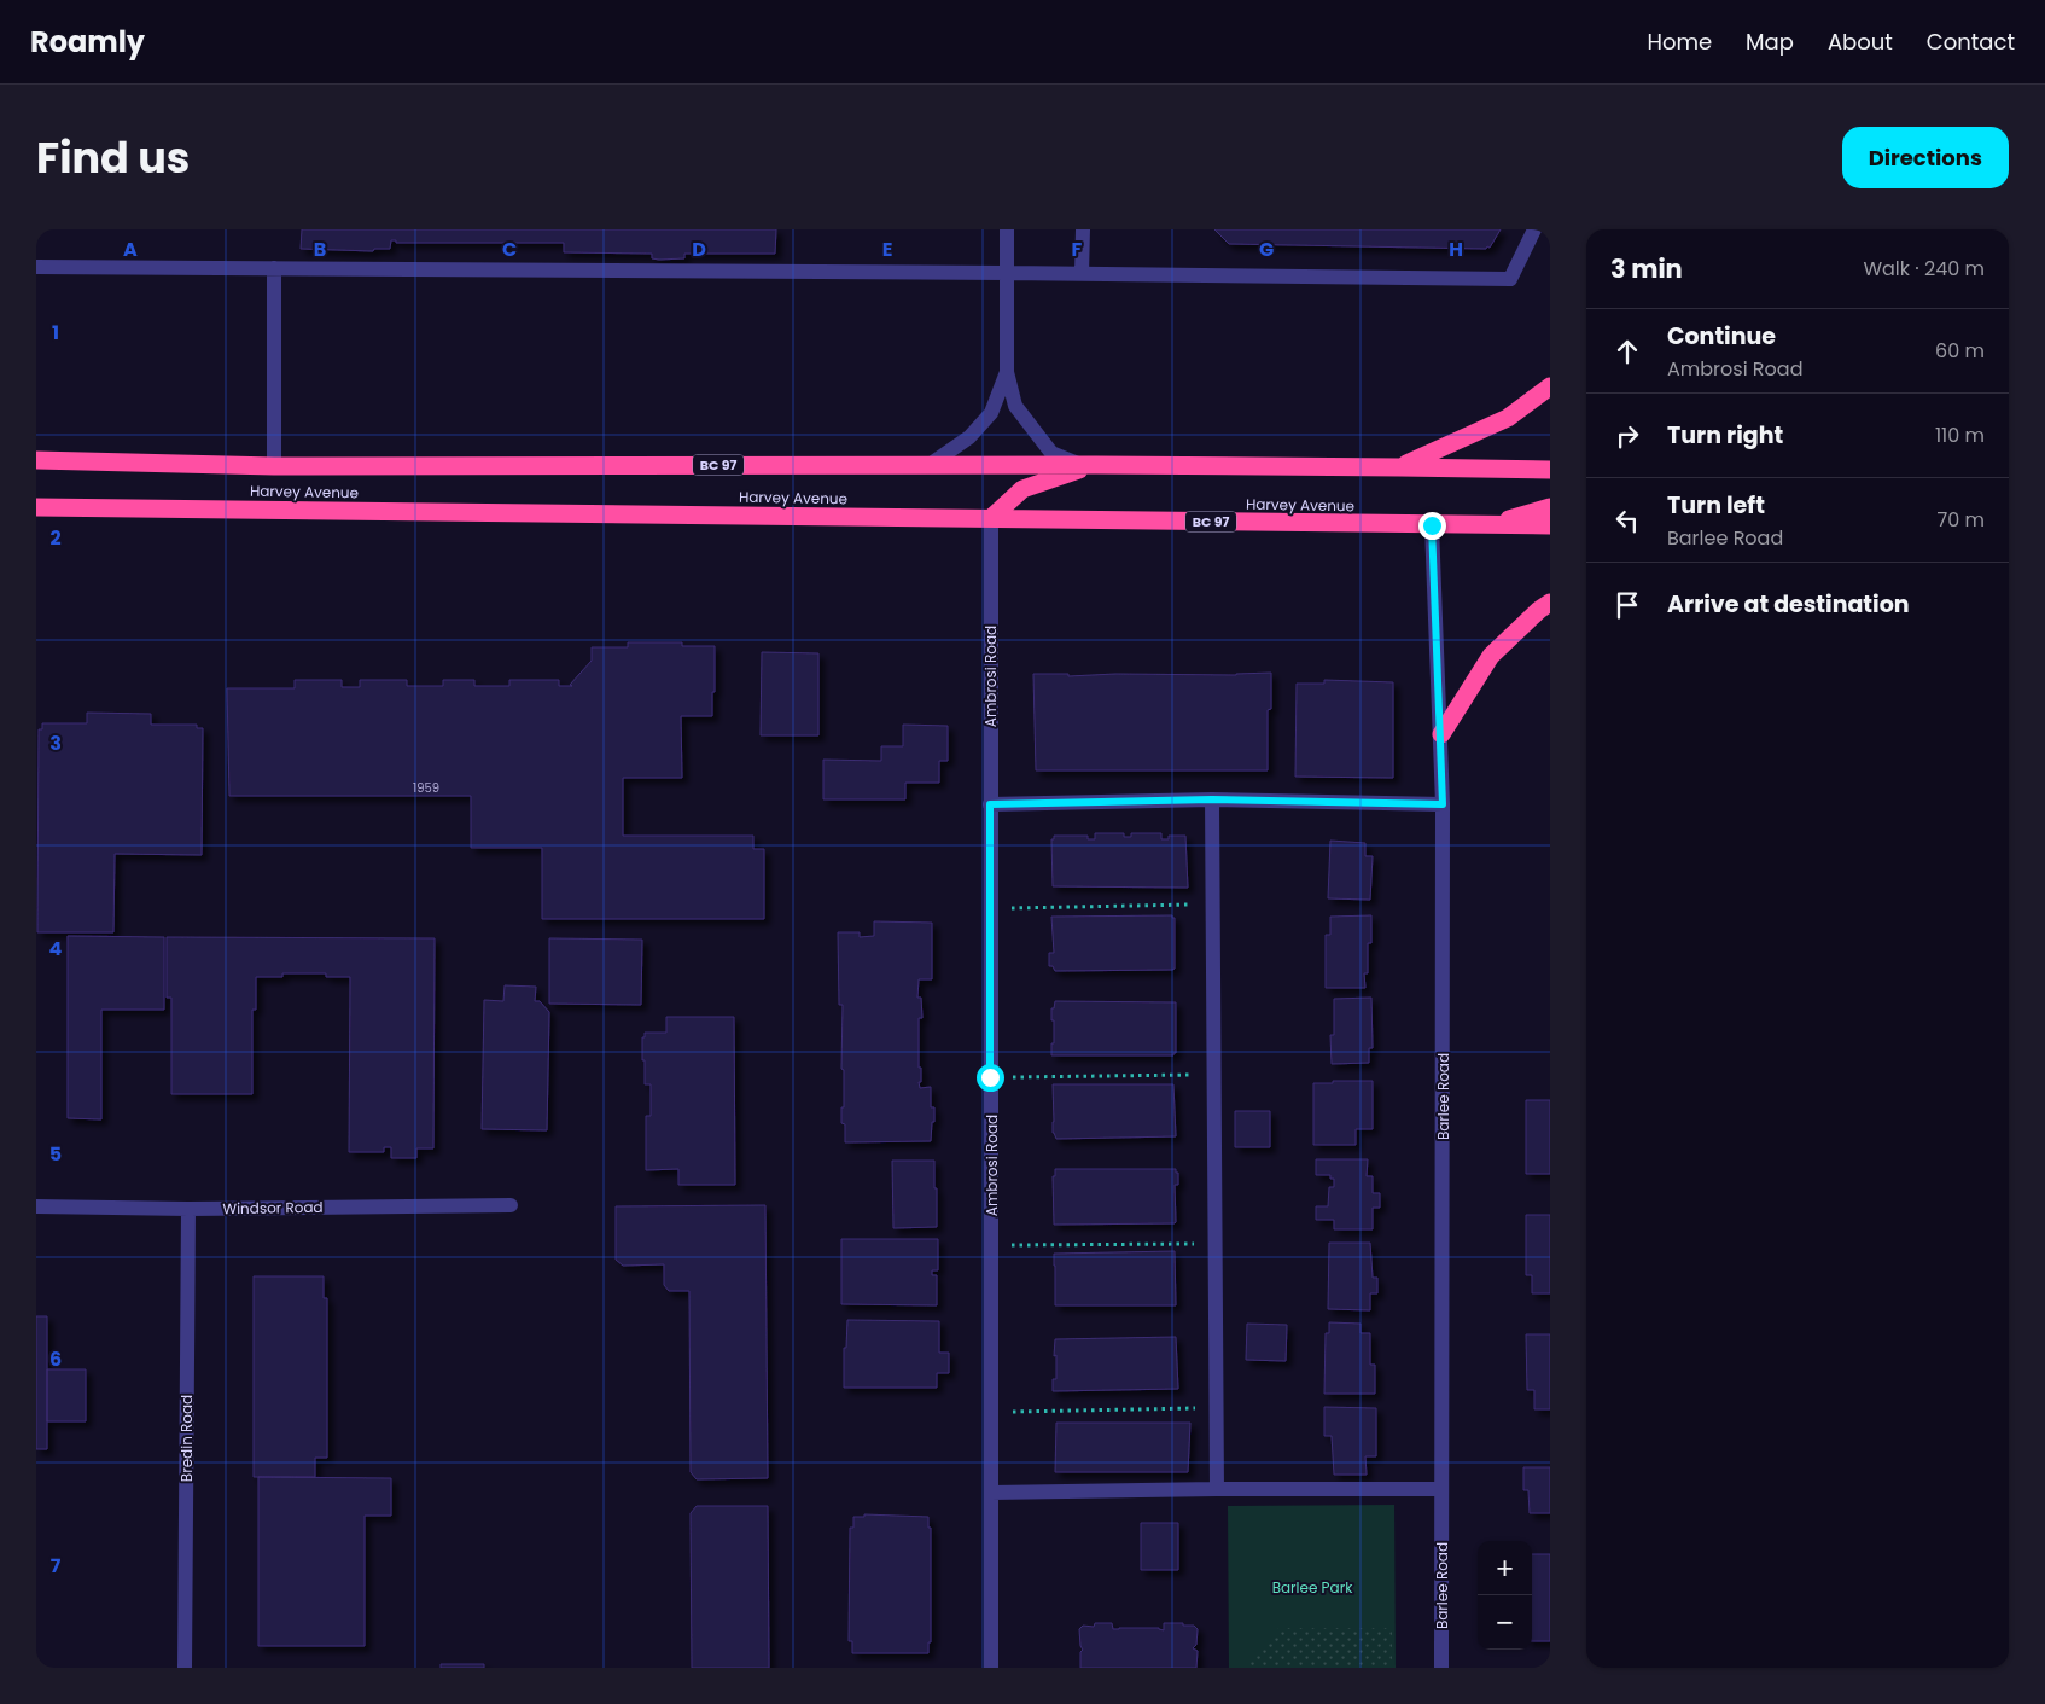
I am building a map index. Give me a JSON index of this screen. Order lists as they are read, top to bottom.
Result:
{
  "streets": {
    "highway": ["BC 97", "Harvey Avenue"],
    "street": [
      "Ambrosi Road",
      "Barlee Road",
      "Windsor Road",
      "Bredin Road"
    ]
  },
  "crossings": [
    ["Harvey Avenue", "Ambrosi Road"],
    ["Harvey Avenue", "Barlee Road"],
    ["Windsor Road", "Bredin Road"]
  ],
  "parks": ["Barlee Park"],
  "house_numbers": ["1959"],
  "page": {
    "header": "Roamly",
    "nav": [
      "Home",
      "Map",
      "About",
      "Contact"
    ],
    "title": "Find us",
    "buttons": "Directions",
    "heading": ["3 min", "Walk · 240 m"],
    "list": [
      ["Continue", "Ambrosi Road", "60 m"],
      ["Turn right", "110 m"],
      ["Turn left", "Barlee Road", "70 m"],
      "Arrive at destination"
    ],
    "map_buttons": ["+", "−"]
  },
  "grid": {
    "columns": [
      "A",
      "B",
      "C",
      "D",
      "E",
      "F",
      "G",
      "H"
    ],
    "rows": [
      "1",
      "2",
      "3",
      "4",
      "5",
      "6",
      "7"
    ]
  }
}
